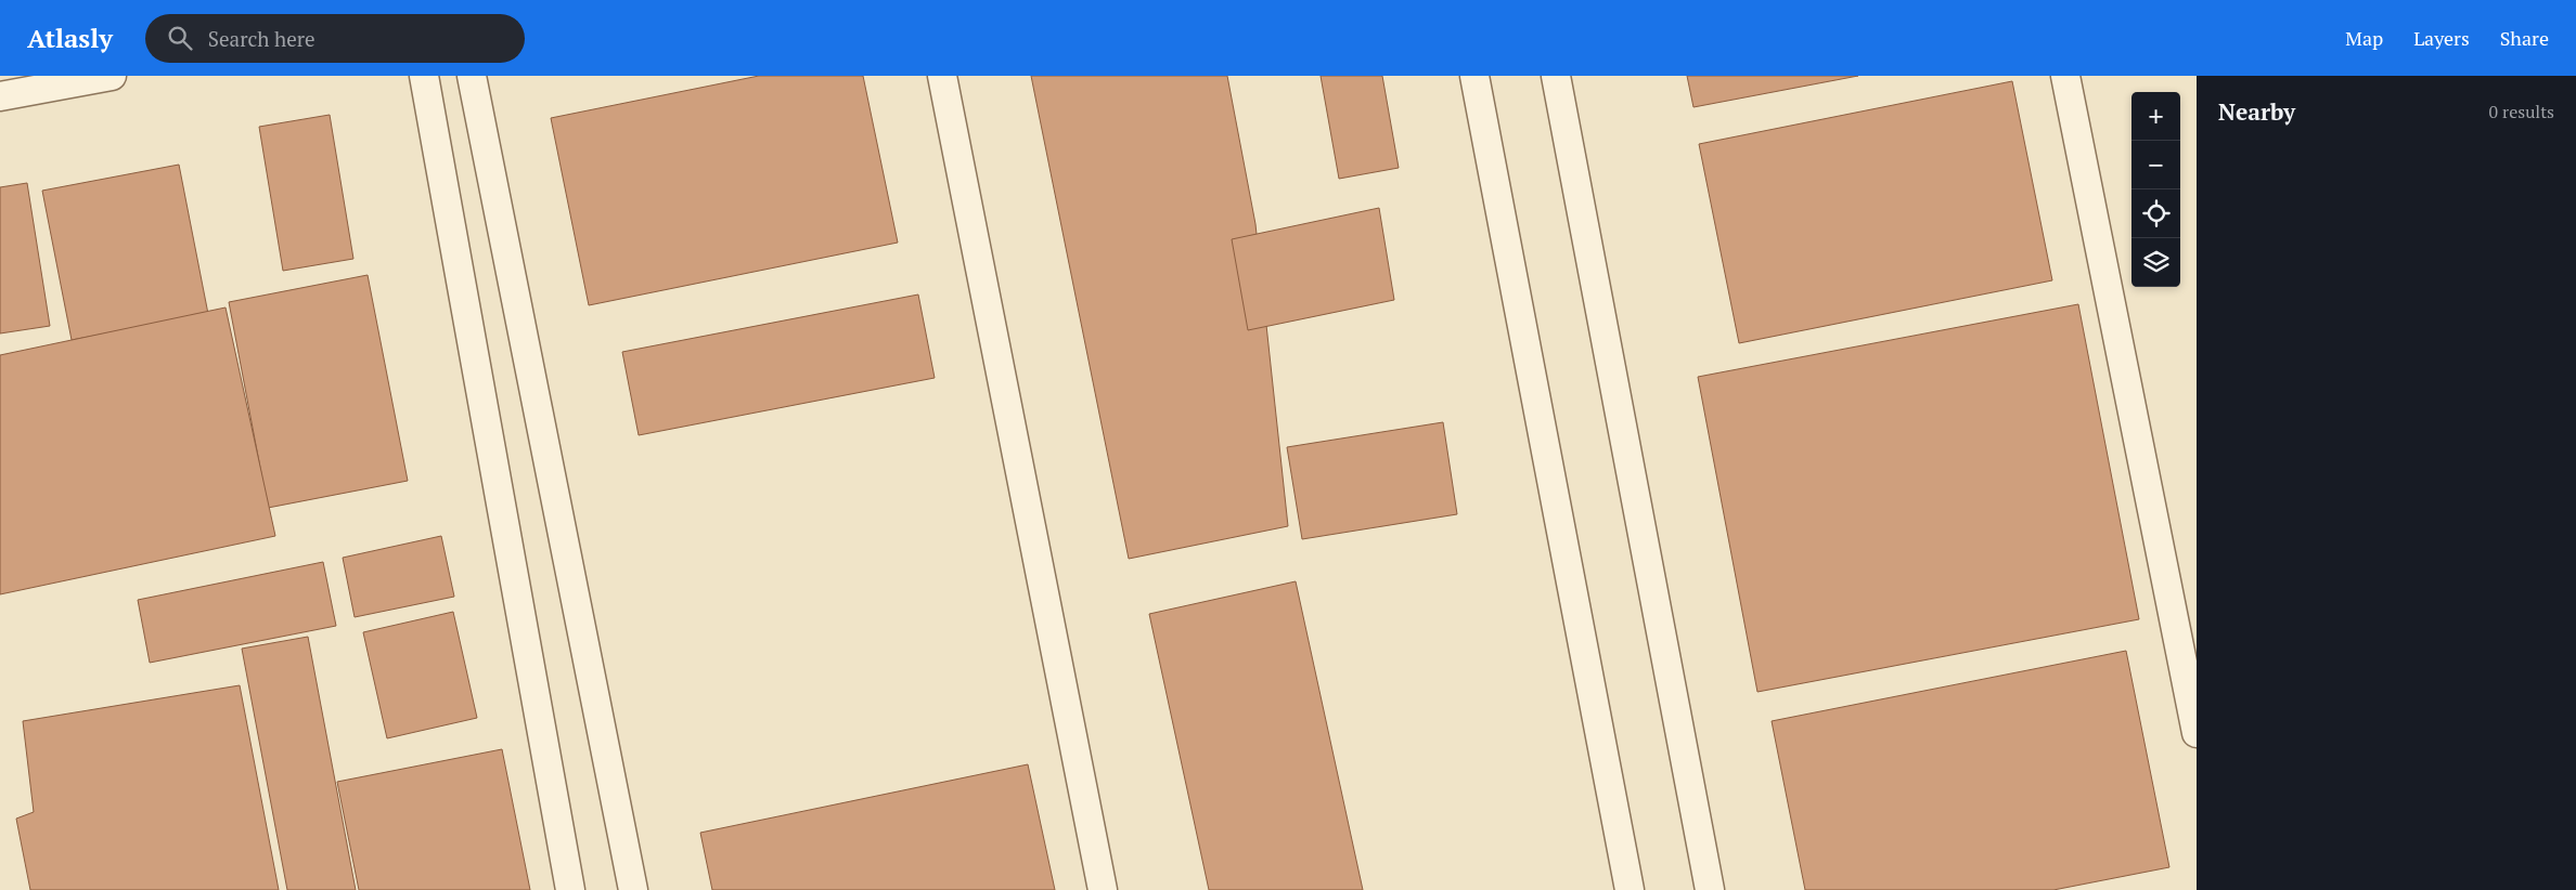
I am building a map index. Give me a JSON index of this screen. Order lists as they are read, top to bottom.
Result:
{
  "page": {
    "header": "Atlasly",
    "search": "Search here",
    "nav": ["Map", "Layers", "Share"],
    "heading": ["Nearby", "0 results"],
    "map_buttons": ["+", "−"]
  }
}
